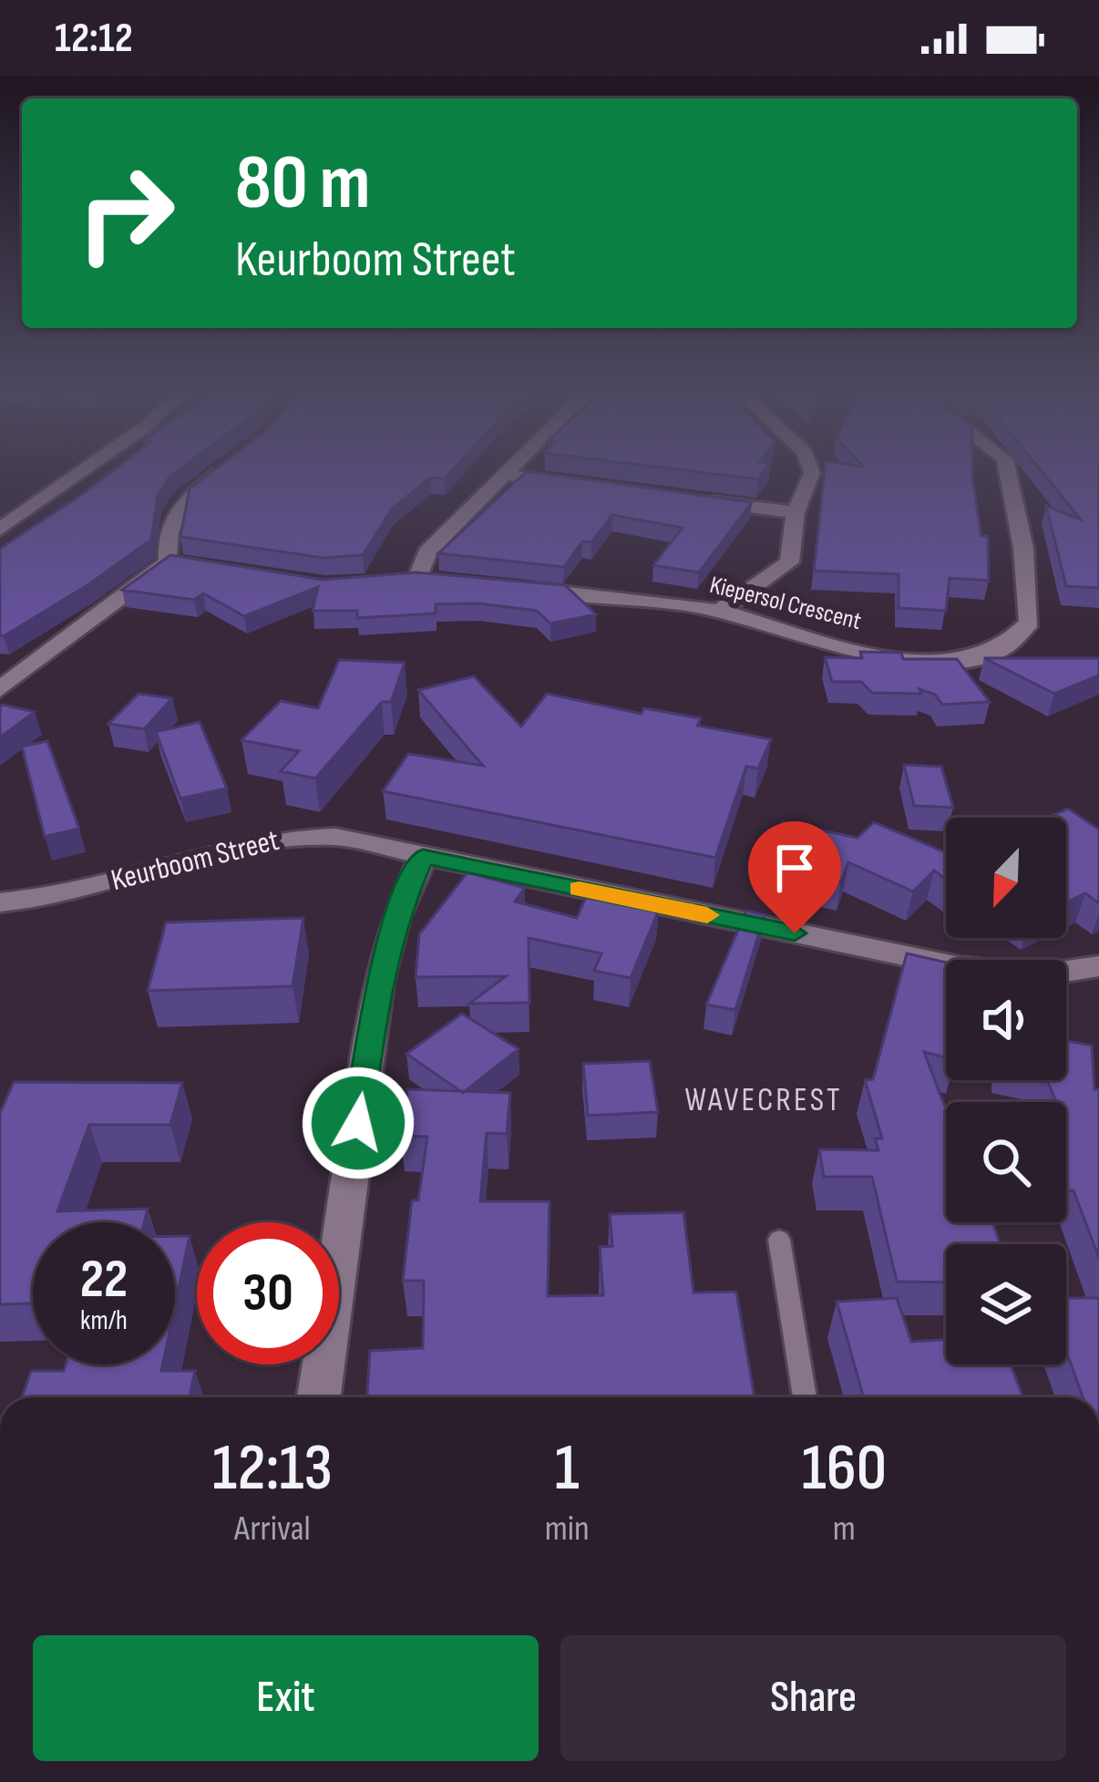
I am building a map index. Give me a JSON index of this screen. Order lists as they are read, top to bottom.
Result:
{
  "streets": {
    "street": ["Kiepersol Crescent", "Keurboom Street"]
  },
  "districts": ["WAVECREST"],
  "north": "bottom left",
  "page": {
    "status": "12:12",
    "turn": ["80 m", "Keurboom Street"],
    "speed": "22 km/h",
    "limit": "30",
    "eta": [
      "12:13",
      "Arrival",
      "1",
      "min",
      "160",
      "m"
    ],
    "buttons": ["Exit", "Share"]
  }
}
